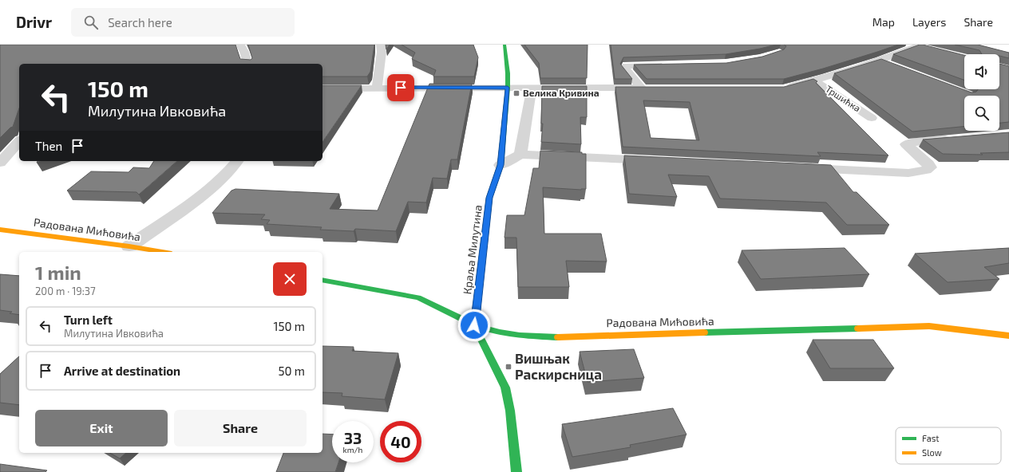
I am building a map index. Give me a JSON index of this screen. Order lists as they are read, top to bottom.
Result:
{
  "streets": {
    "street": ["Тршићка", "Радована Мићовића", "Краља Милутина"]
  },
  "crossings": [
    ["Радована Мићовића", "Краља Милутина"]
  ],
  "places": {
    "transit": ["Велика Кривина", "Вишњак Раскирсница"]
  },
  "legend": ["Fast", "Slow"],
  "page": {
    "header": "Drivr",
    "search": "Search here",
    "nav": ["Map", "Layers", "Share"],
    "turn": ["150 m", "Милутина Ивковића"],
    "then": "Then",
    "heading": ["1 min", "200 m · 19:37"],
    "list": [
      {
        "name": "Turn left",
        "note": "Милутина Ивковића",
        "value": "150 m"
      },
      {
        "name": "Arrive at destination",
        "value": "50 m"
      }
    ],
    "buttons": ["Exit", "Share"],
    "speed": "33 km/h",
    "limit": "40"
  }
}
